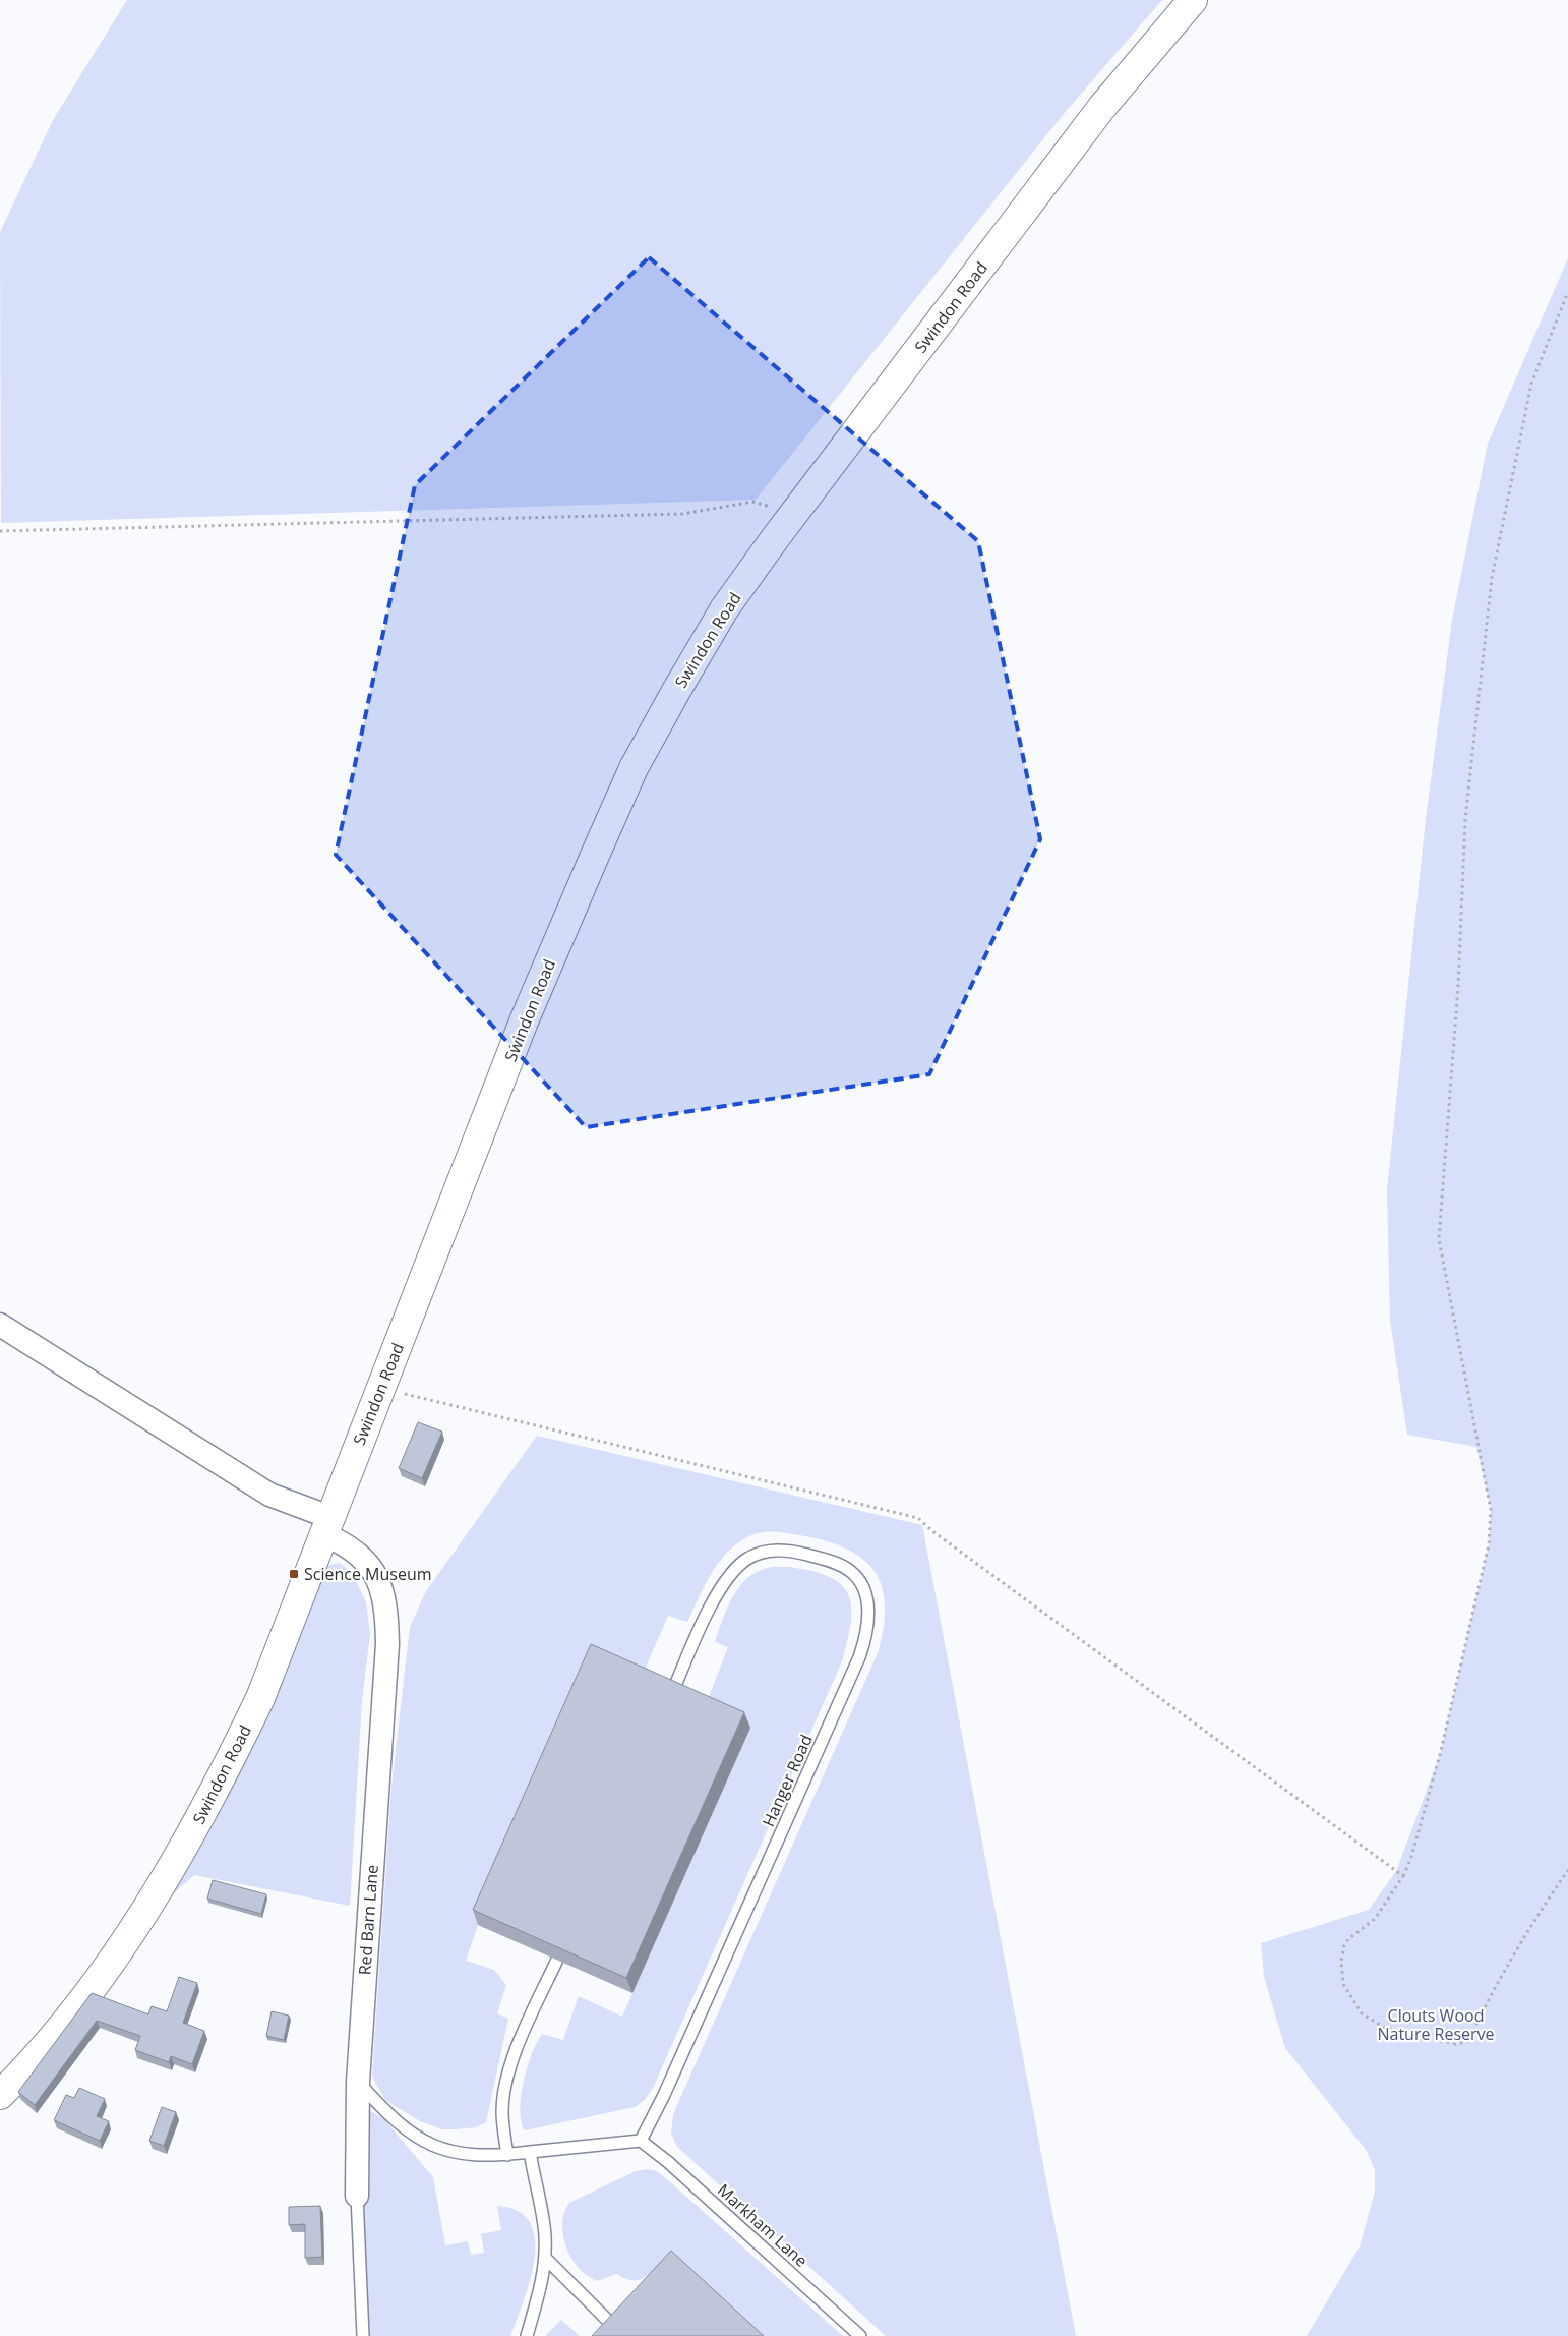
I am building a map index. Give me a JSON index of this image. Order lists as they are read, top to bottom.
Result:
{
  "streets": {
    "main road": ["Swindon Road"],
    "street": ["Red Barn Lane"],
    "lane": ["Hanger Road", "Markham Lane"]
  },
  "crossings": [
    ["Swindon Road", "Red Barn Lane"],
    ["Hanger Road", "Markham Lane"]
  ],
  "parks": ["Clouts Wood Nature Reserve"],
  "places": {
    "transit": ["Science Museum"]
  }
}
